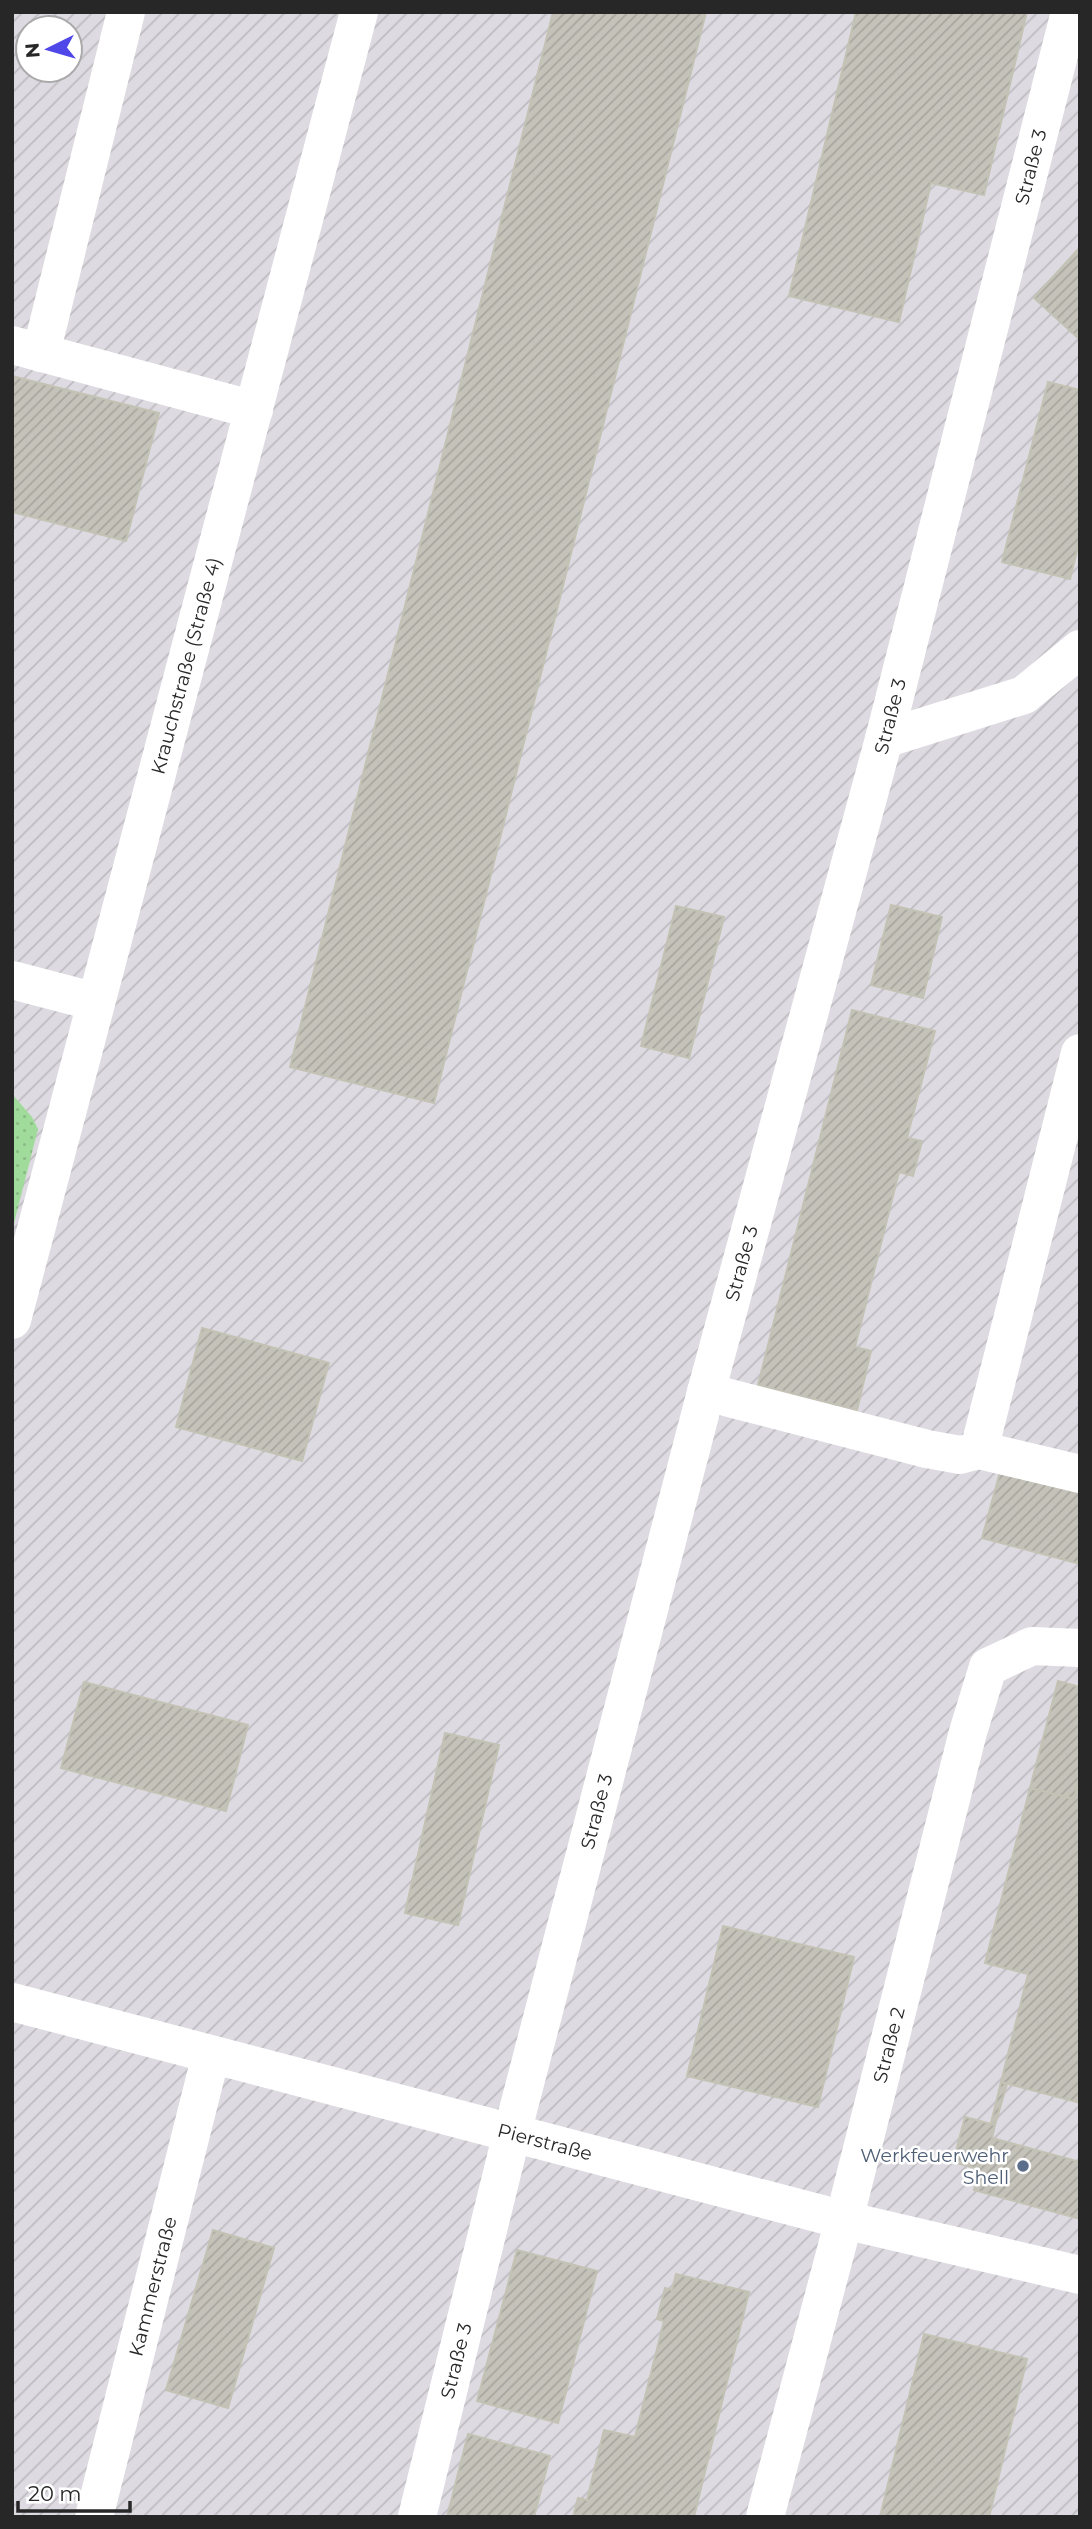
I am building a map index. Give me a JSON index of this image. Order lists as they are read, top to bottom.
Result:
{
  "streets": {
    "street": [
      "Straße 3",
      "Krauchstraße (Straße 4)",
      "Straße 2",
      "Pierstraße",
      "Kammerstraße"
    ]
  },
  "crossings": [
    ["Straße 3", "Pierstraße"],
    ["Straße 2", "Pierstraße"],
    ["Pierstraße", "Kammerstraße"]
  ],
  "places": ["Werkfeuerwehr Shell"],
  "scale_bar": "20 m",
  "north": "left"
}
